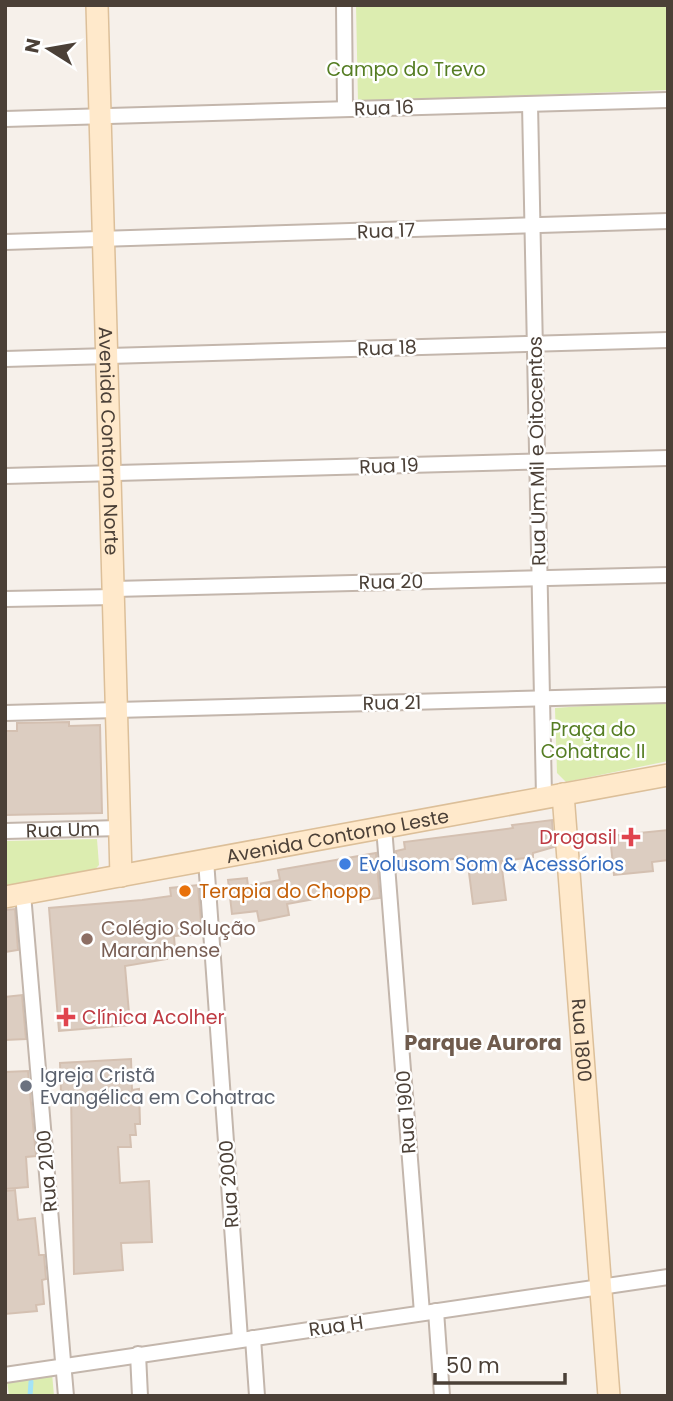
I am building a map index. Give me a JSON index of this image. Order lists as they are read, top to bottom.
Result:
{
  "streets": {
    "street": [
      "Rua 16",
      "Rua 17",
      "Rua 18",
      "Avenida Contorno Norte",
      "Rua Um Mil e Oitocentos",
      "Rua 19",
      "Rua 20",
      "Rua 21",
      "Rua Um",
      "Avenida Contorno Leste",
      "Rua 1800",
      "Rua 1900",
      "Rua 2100",
      "Rua 2000",
      "Rua H"
    ]
  },
  "crossings": [
    ["Rua 16", "Avenida Contorno Norte"],
    ["Rua 16", "Rua Um Mil e Oitocentos"],
    ["Rua 17", "Avenida Contorno Norte"],
    ["Rua 17", "Rua Um Mil e Oitocentos"],
    ["Rua 18", "Avenida Contorno Norte"],
    ["Rua 18", "Rua Um Mil e Oitocentos"],
    ["Avenida Contorno Norte", "Rua 19"],
    ["Avenida Contorno Norte", "Rua 20"],
    ["Avenida Contorno Norte", "Rua 21"],
    ["Avenida Contorno Norte", "Rua Um"],
    ["Avenida Contorno Norte", "Avenida Contorno Leste"],
    ["Rua Um Mil e Oitocentos", "Rua 19"],
    ["Rua Um Mil e Oitocentos", "Rua 20"],
    ["Rua Um Mil e Oitocentos", "Rua 21"],
    ["Rua Um Mil e Oitocentos", "Avenida Contorno Leste"],
    ["Rua Um Mil e Oitocentos", "Rua 1800"],
    ["Avenida Contorno Leste", "Rua 1800"],
    ["Avenida Contorno Leste", "Rua 1900"],
    ["Avenida Contorno Leste", "Rua 2100"],
    ["Avenida Contorno Leste", "Rua 2000"],
    ["Rua 1800", "Rua H"],
    ["Rua 1900", "Rua H"],
    ["Rua 2100", "Rua H"],
    ["Rua 2000", "Rua H"]
  ],
  "districts": ["Parque Aurora"],
  "parks": ["Campo do Trevo", "Praça do Cohatrac II"],
  "places": {
    "health": ["Drogasil", "Clínica Acolher"],
    "other": [
      "Evolusom Som & Acessórios",
      "Terapia do Chopp",
      "Colégio Solução Maranhense",
      "Igreja Cristã Evangélica em Cohatrac"
    ]
  },
  "scale_bar": "50 m",
  "north": "left"
}
